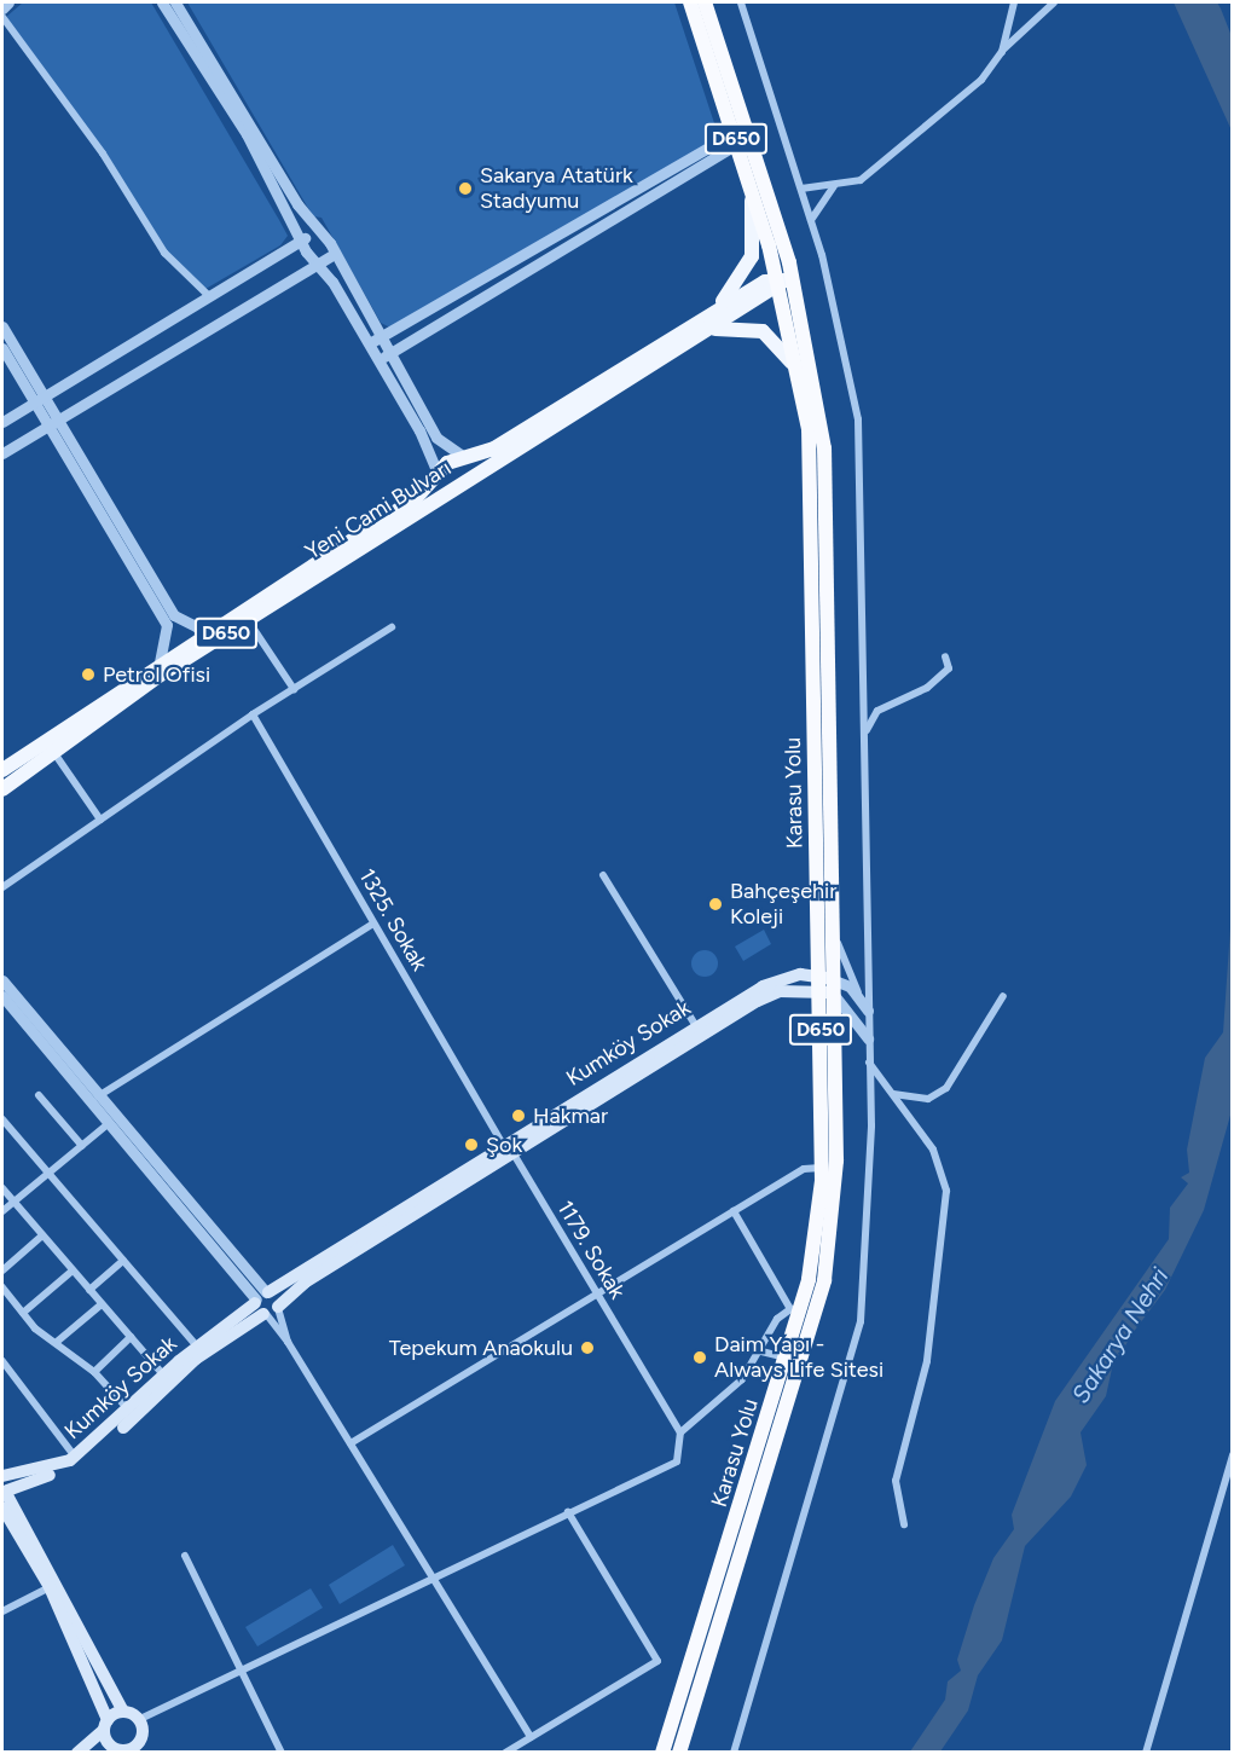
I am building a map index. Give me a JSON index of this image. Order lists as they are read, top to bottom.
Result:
{
  "streets": {
    "highway": ["D650", "Karasu Yolu"],
    "main road": ["Yeni Cami Bulvarı", "Kumköy Sokak"],
    "street": ["1325. Sokak", "1179. Sokak"]
  },
  "crossings": [
    ["Yeni Cami Bulvarı", "Karasu Yolu"],
    ["Karasu Yolu", "Kumköy Sokak"],
    ["1325. Sokak", "Kumköy Sokak"],
    ["1325. Sokak", "1179. Sokak"],
    ["Kumköy Sokak", "1179. Sokak"]
  ],
  "water": ["Sakarya Nehri"],
  "places": [
    "Sakarya Atatürk Stadyumu",
    "Petrol Ofisi",
    "Bahçeşehir Koleji",
    "Hakmar",
    "Şok",
    "Tepekum Anaokulu",
    "Daim Yapı - Always Life Sitesi"
  ]
}
